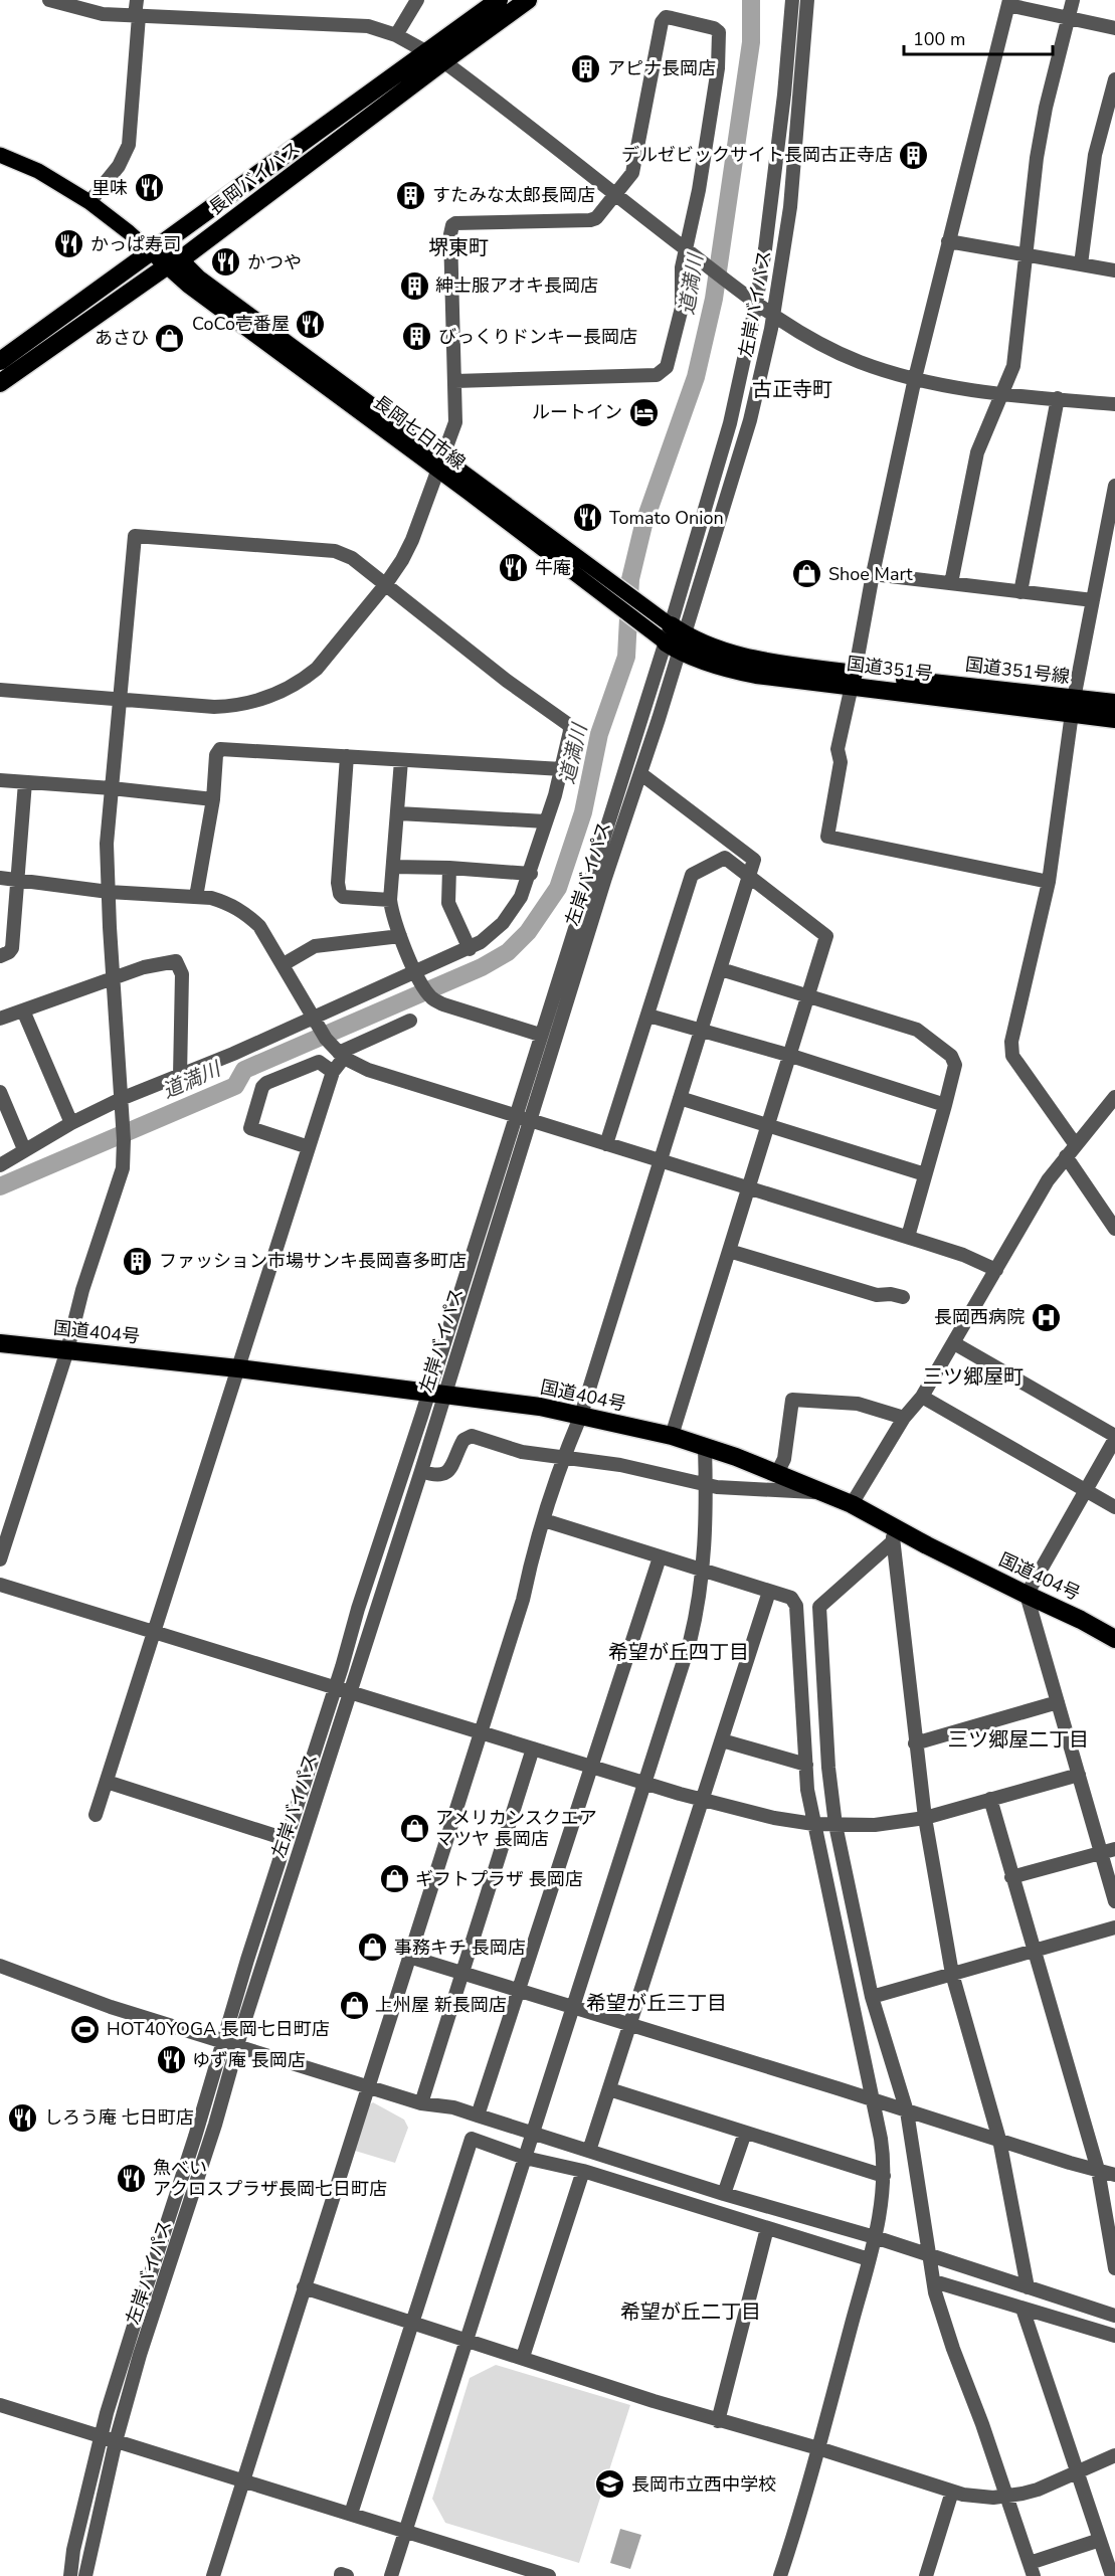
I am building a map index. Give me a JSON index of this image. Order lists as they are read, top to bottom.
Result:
{
  "streets": {
    "highway": [
      "長岡バイパス",
      "国道351号",
      "国道351号線",
      "国道404号"
    ],
    "main road": ["長岡七日市線"],
    "street": ["左岸バイパス"]
  },
  "crossings": [
    ["長岡バイパス", "長岡七日市線"],
    ["左岸バイパス", "長岡七日市線"],
    ["左岸バイパス", "国道351号"],
    ["左岸バイパス", "国道404号"],
    ["長岡七日市線", "国道351号"],
    ["国道351号", "国道351号線"]
  ],
  "districts": [
    "堺東町",
    "古正寺町",
    "三ツ郷屋町",
    "希望が丘四丁目",
    "三ツ郷屋二丁目",
    "希望が丘三丁目",
    "希望が丘二丁目"
  ],
  "water": ["道満川"],
  "places": {
    "building": [
      "アピナ長岡店",
      "デルゼビックサイト長岡古正寺店",
      "すたみな太郎長岡店",
      "紳士服アオキ長岡店",
      "びっくりドンキー長岡店",
      "ファッション市場サンキ長岡喜多町店"
    ],
    "restaurant": [
      "里味",
      "かっぱ寿司",
      "かつや",
      "CoCo壱番屋",
      "Tomato Onion",
      "牛庵",
      "ゆず庵 長岡店",
      "しろう庵 七日町店",
      "魚べい アクロスプラザ長岡七日町店"
    ],
    "shop": [
      "あさひ",
      "Shoe Mart",
      "アメリカンスクエア マツヤ 長岡店",
      "ギフトプラザ 長岡店",
      "事務キチ 長岡店",
      "上州屋 新長岡店"
    ],
    "hotel": ["ルートイン"],
    "hospital": ["長岡西病院"],
    "sports": ["HOT40YOGA 長岡七日町店"],
    "school or university": ["長岡市立西中学校"]
  },
  "scale_bar": "100 m"
}
